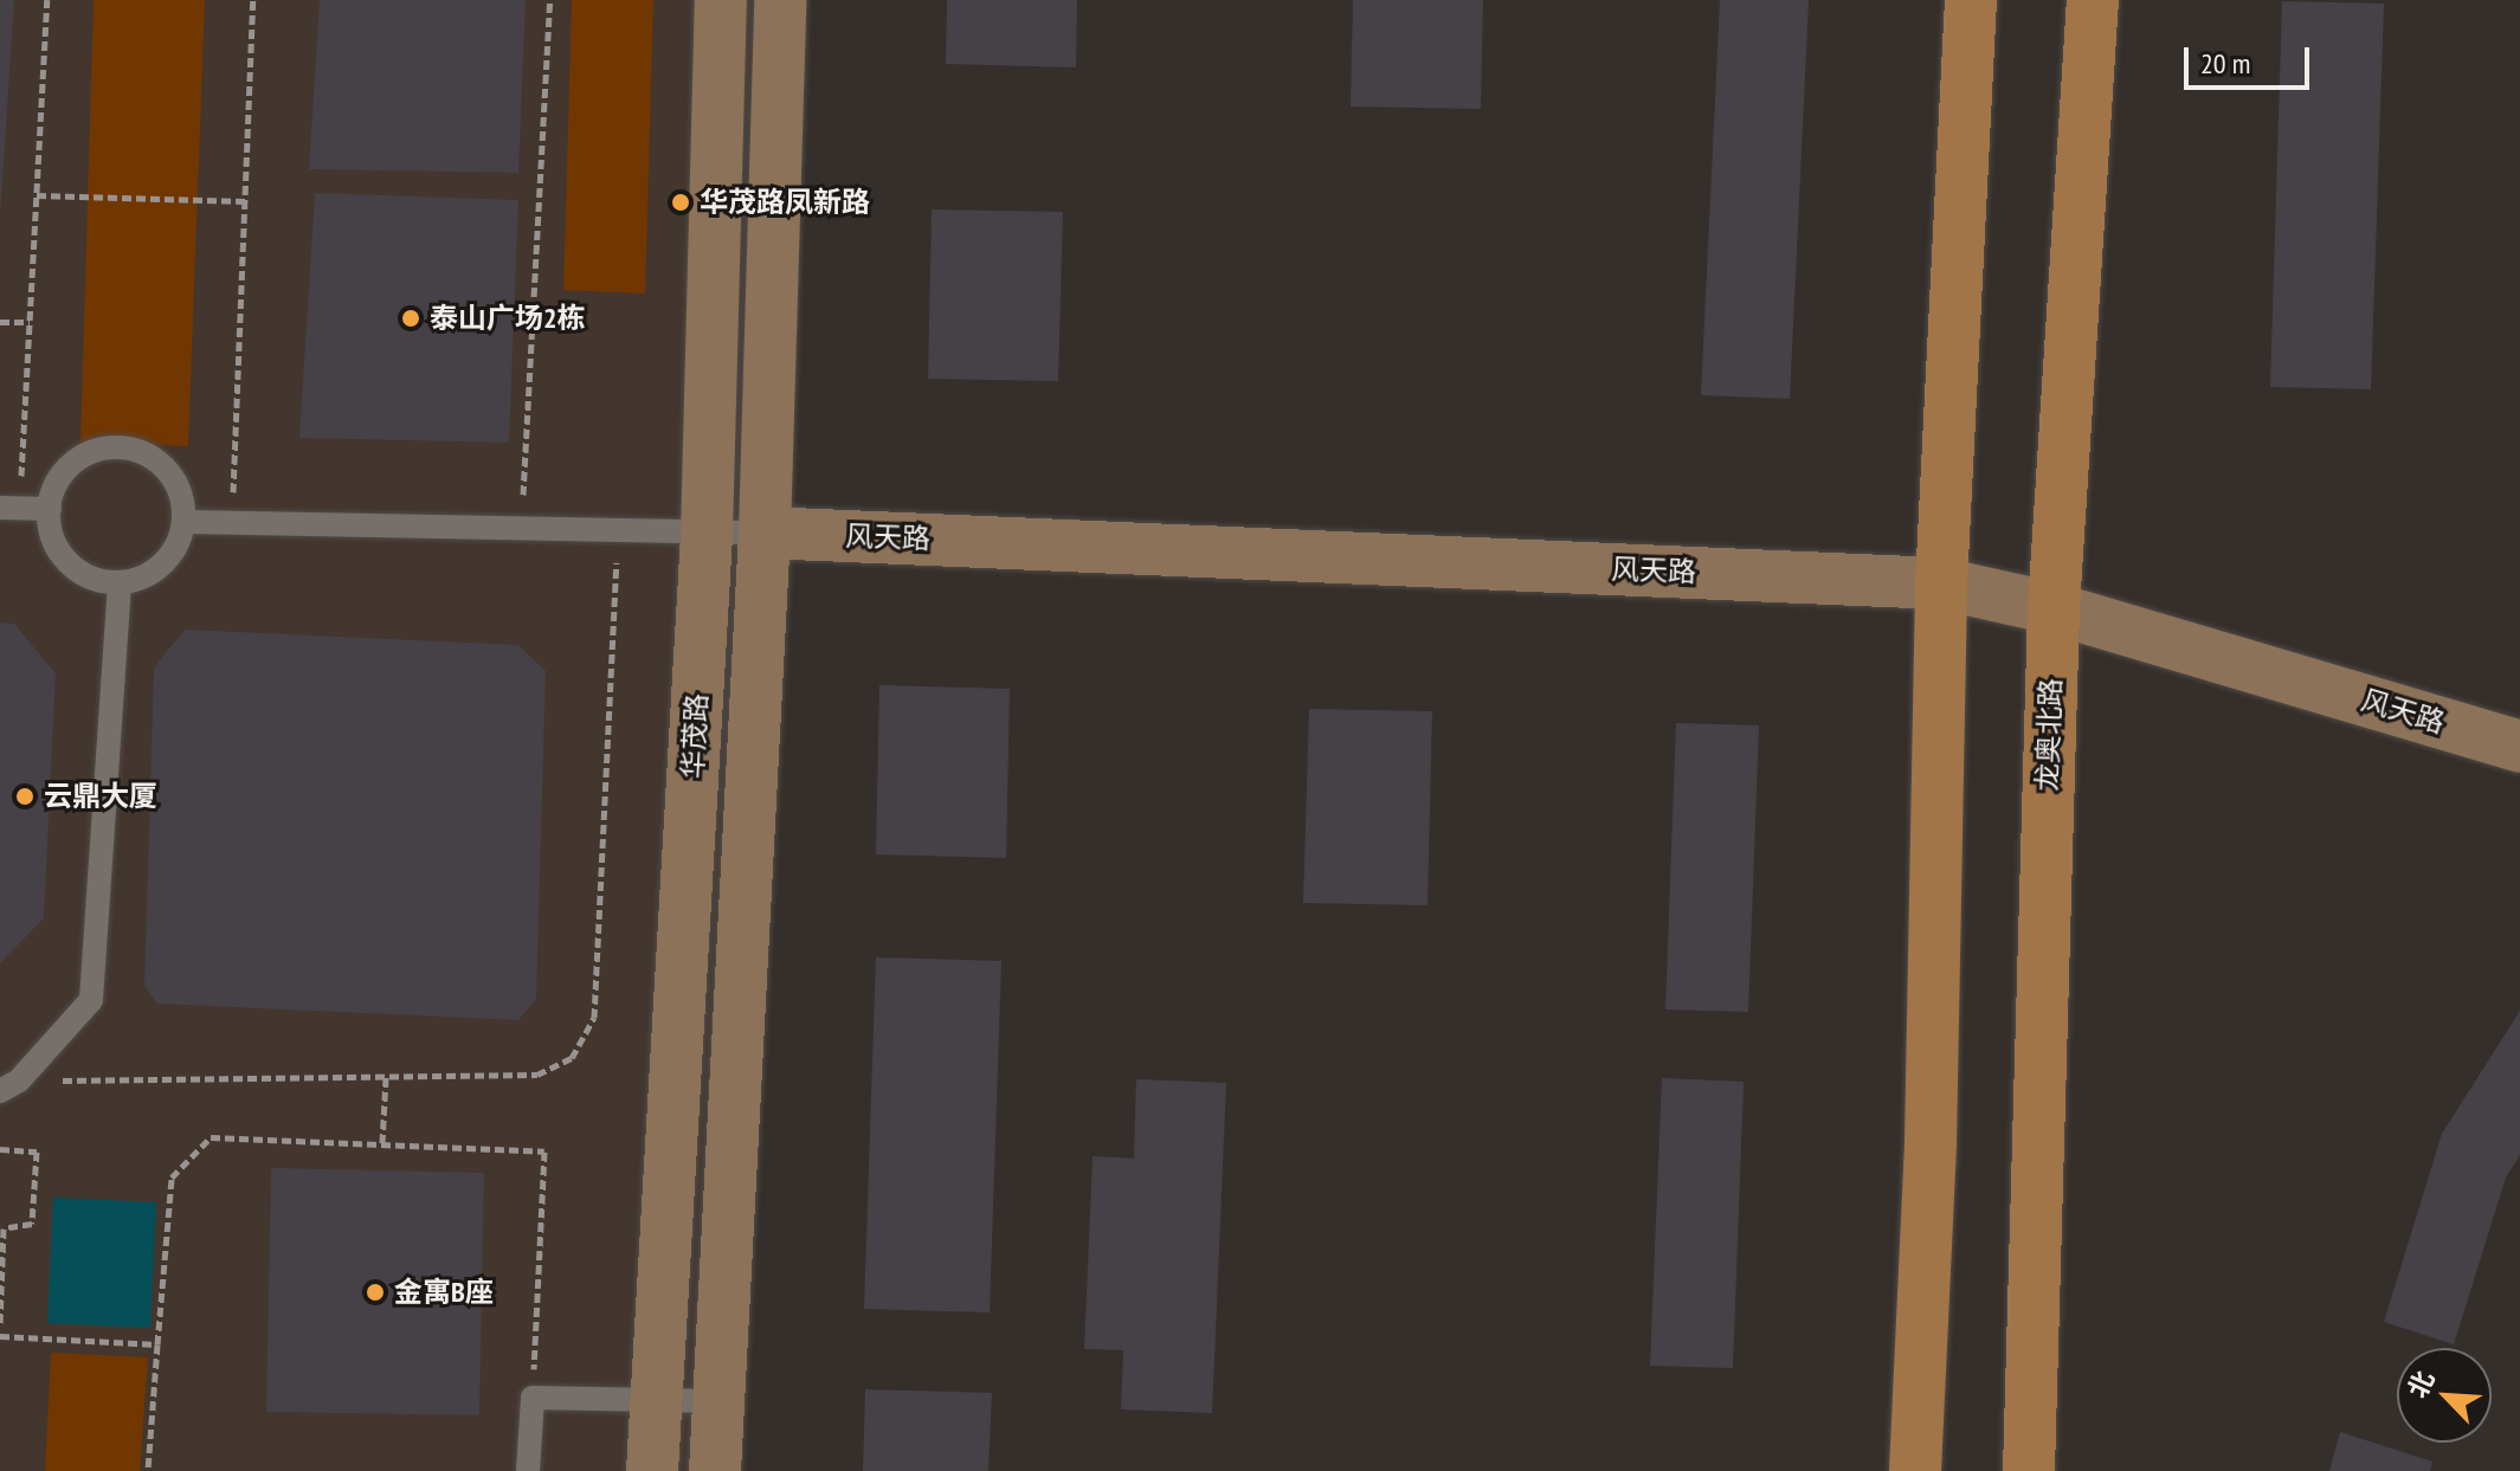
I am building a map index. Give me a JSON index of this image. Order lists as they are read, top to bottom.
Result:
{
  "streets": {
    "main road": ["龙奥北路"],
    "street": ["风天路", "华茂路"]
  },
  "crossings": [
    ["风天路", "龙奥北路"],
    ["风天路", "华茂路"]
  ],
  "places": [
    "华茂路凤新路",
    "泰山广场2栋",
    "云鼎大厦",
    "金寓B座"
  ],
  "scale_bar": "20 m",
  "north": "top left"
}
